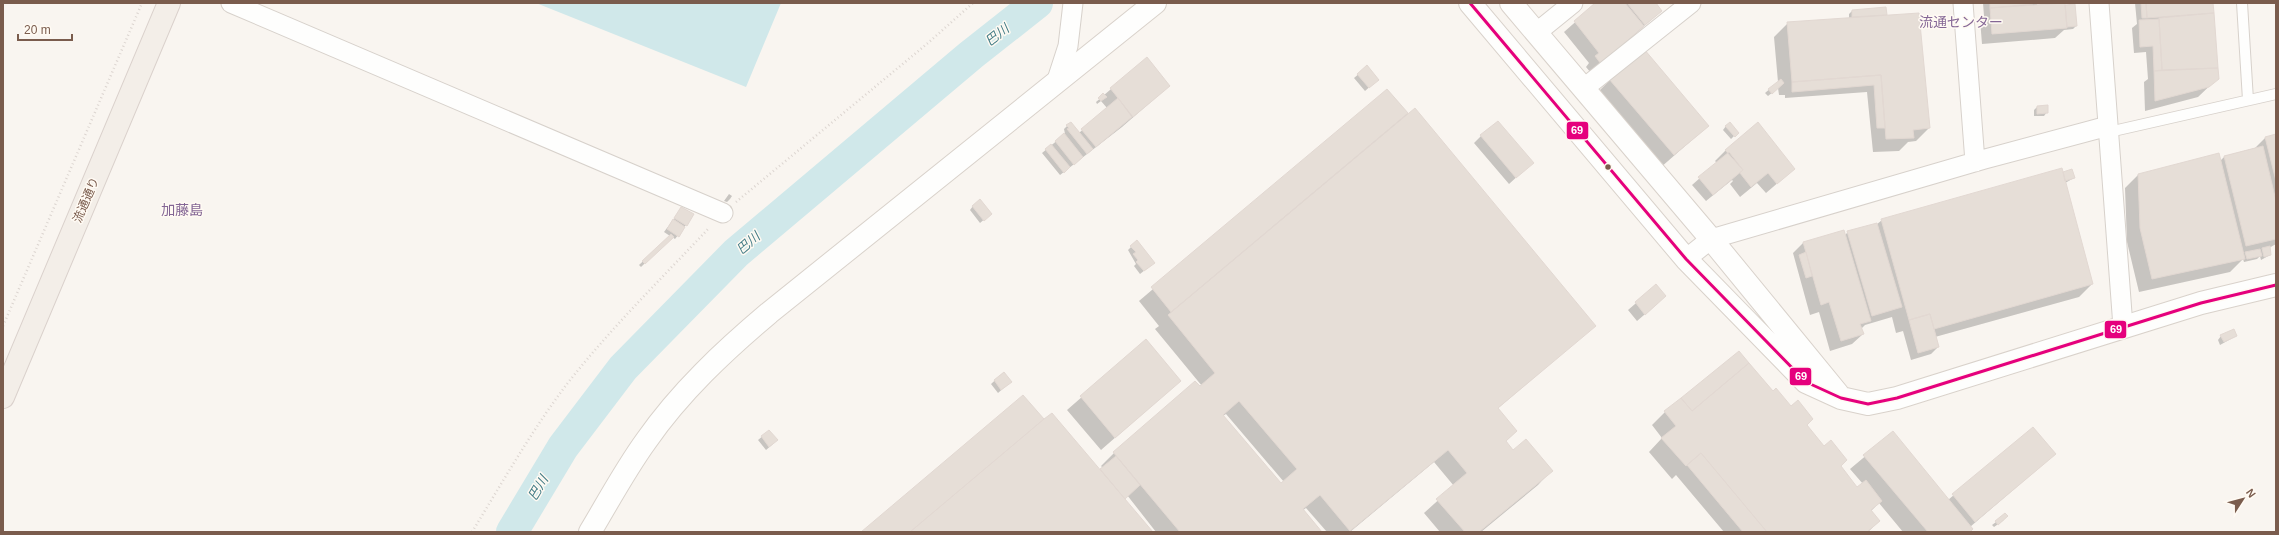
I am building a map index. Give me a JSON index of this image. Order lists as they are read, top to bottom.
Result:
{
  "streets": {
    "main road": ["流通通り"]
  },
  "districts": ["流通センター", "加藤島"],
  "water": ["巴川"],
  "lines": ["transit line 69"],
  "scale_bar": "20 m",
  "north": "top right"
}
